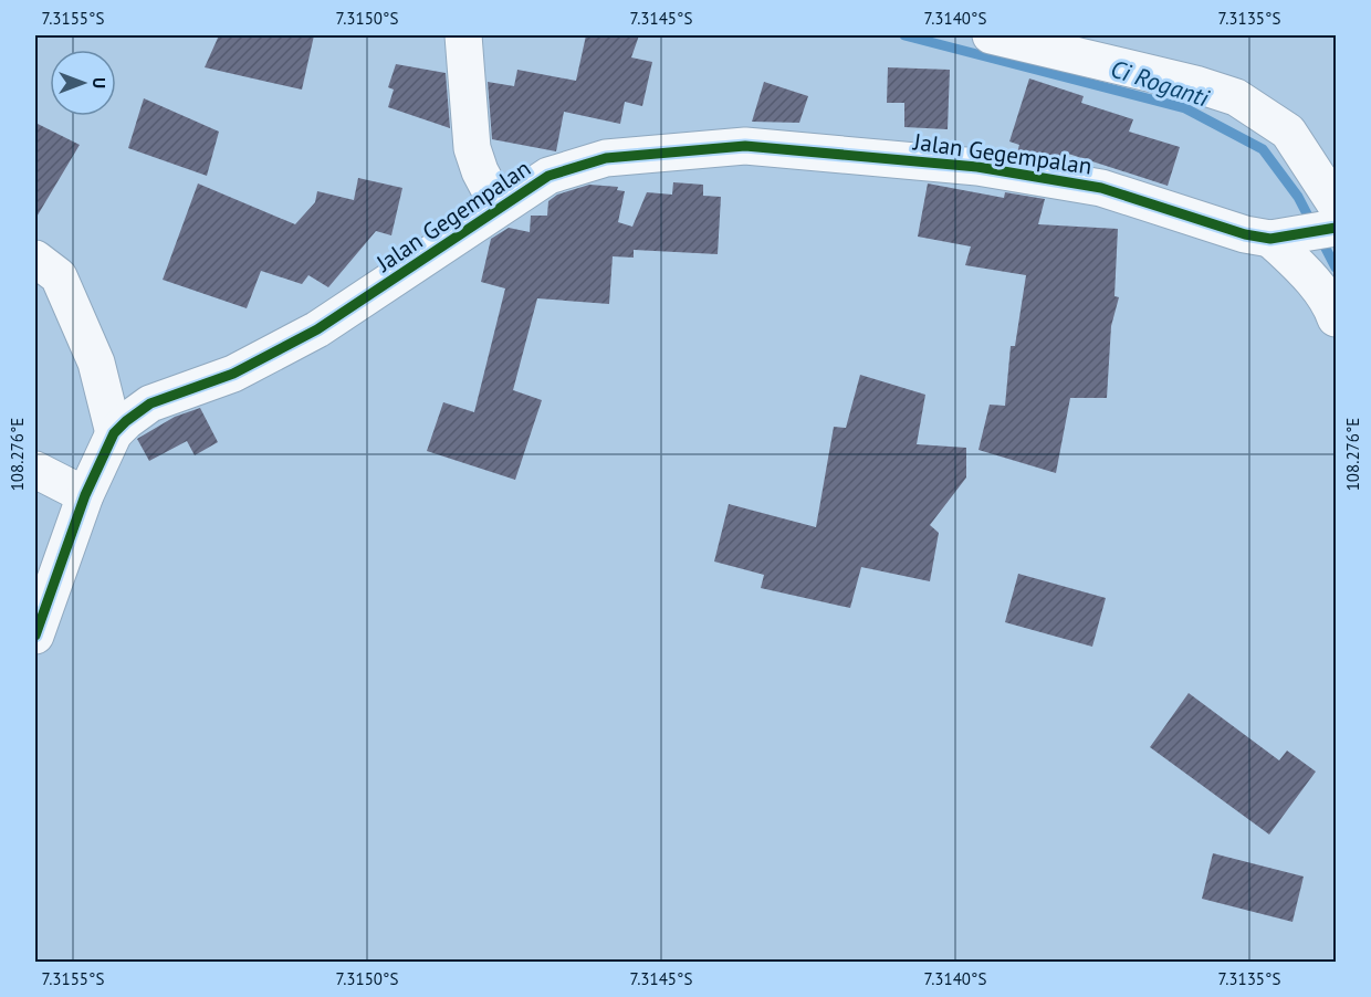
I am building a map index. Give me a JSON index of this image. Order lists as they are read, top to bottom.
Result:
{
  "streets": {
    "street": ["Jalan Gegempalan"]
  },
  "water": ["Ci Roganti"],
  "north": "right",
  "coordinates": [
    "7.3155°S",
    "7.3150°S",
    "7.3145°S",
    "7.3140°S",
    "7.3135°S",
    "108.276°E"
  ]
}
